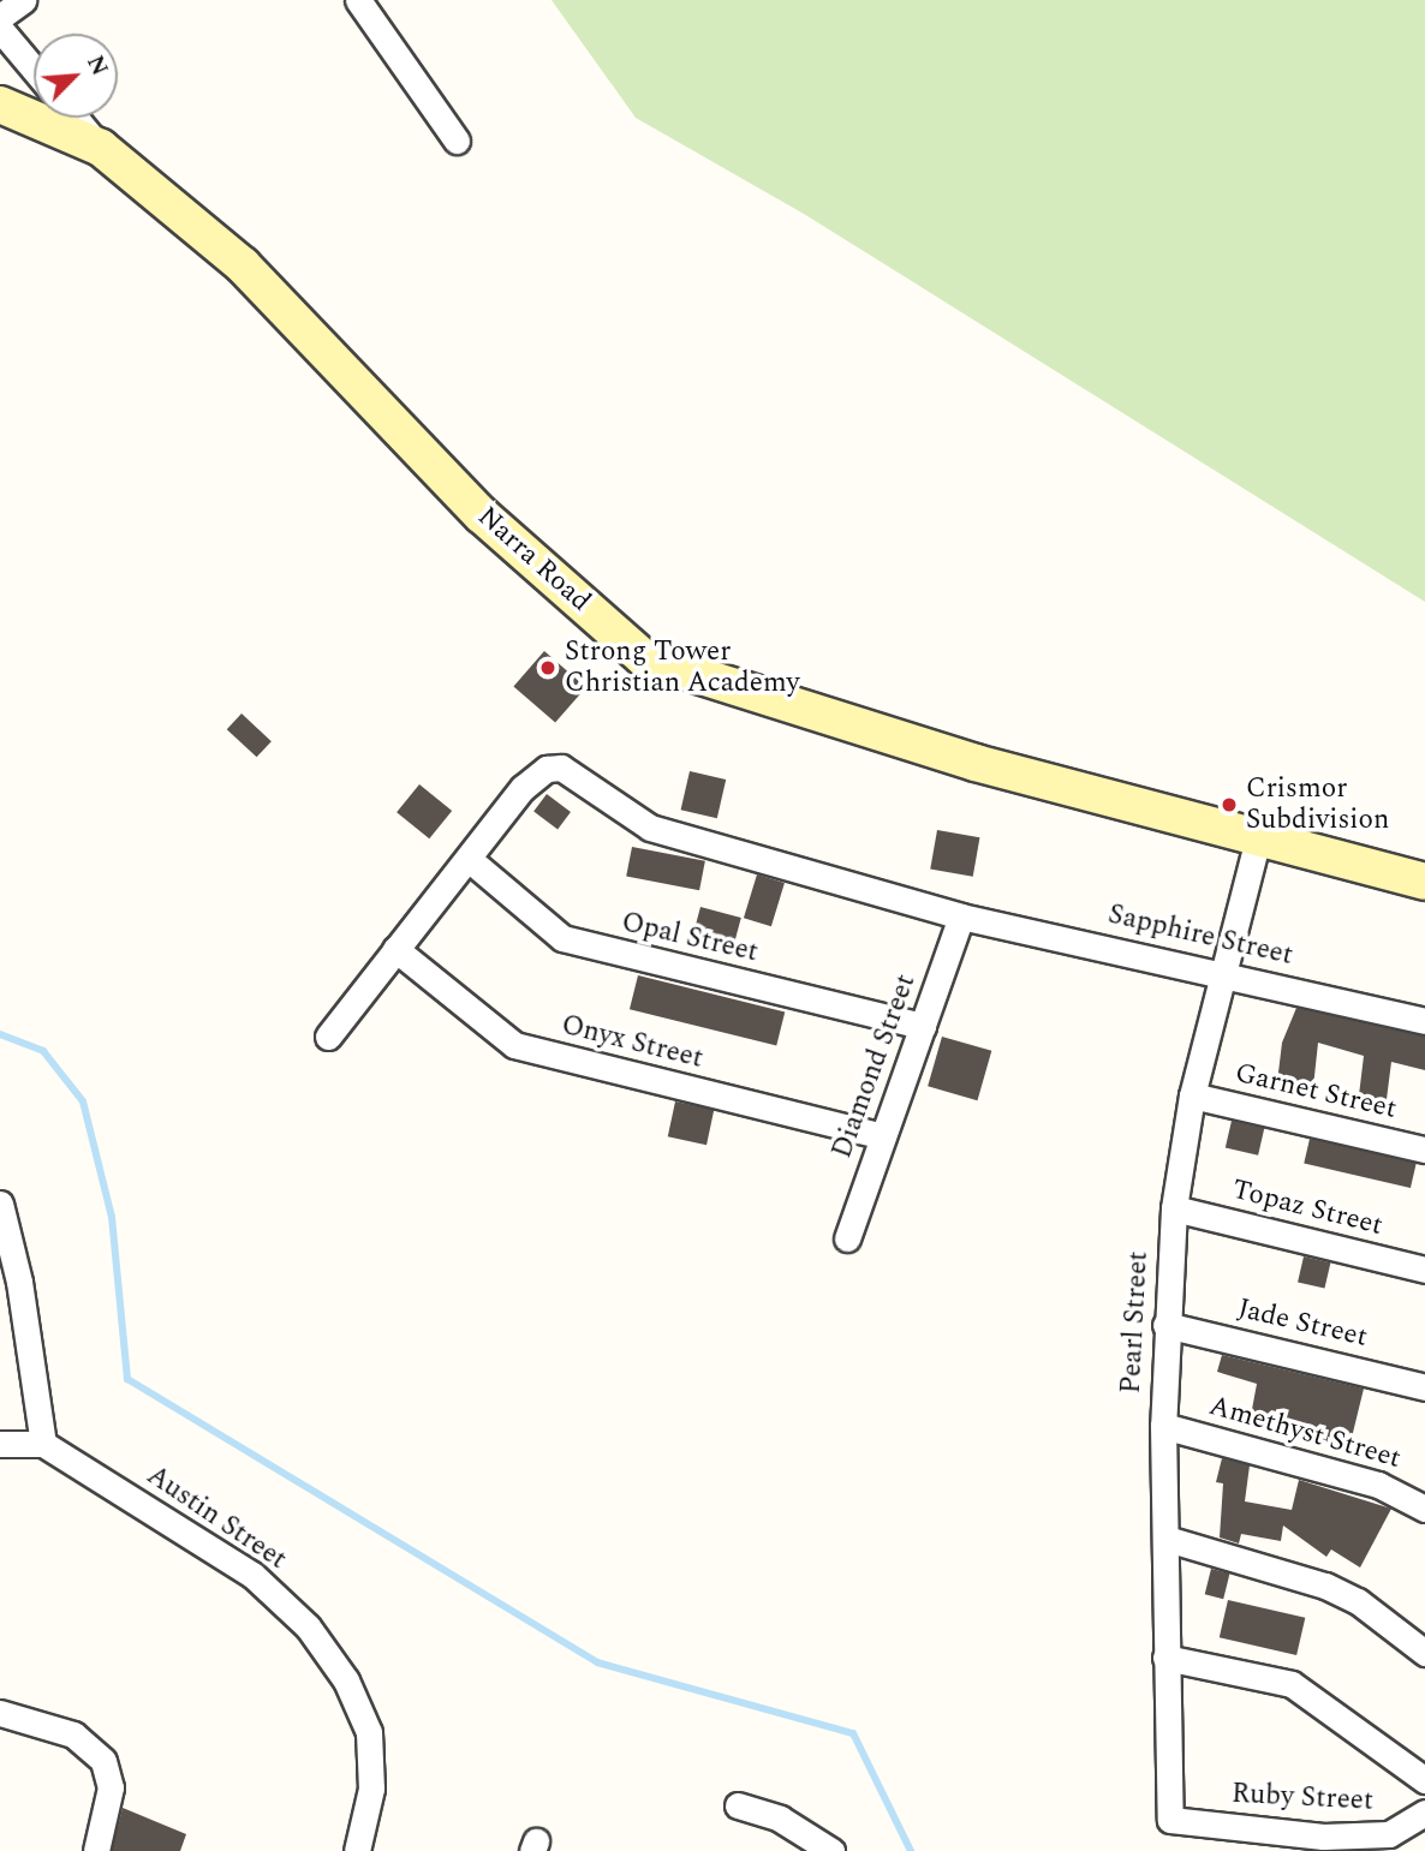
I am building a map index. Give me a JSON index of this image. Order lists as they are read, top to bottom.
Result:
{
  "streets": {
    "street": [
      "Narra Road",
      "Sapphire Street",
      "Opal Street",
      "Onyx Street",
      "Diamond Street",
      "Garnet Street",
      "Topaz Street",
      "Pearl Street",
      "Jade Street",
      "Amethyst Street",
      "Austin Street",
      "Ruby Street"
    ]
  },
  "crossings": [
    ["Narra Road", "Pearl Street"],
    ["Sapphire Street", "Opal Street"],
    ["Sapphire Street", "Diamond Street"],
    ["Sapphire Street", "Pearl Street"],
    ["Opal Street", "Diamond Street"],
    ["Onyx Street", "Diamond Street"],
    ["Garnet Street", "Pearl Street"],
    ["Topaz Street", "Pearl Street"],
    ["Pearl Street", "Jade Street"],
    ["Pearl Street", "Amethyst Street"],
    ["Pearl Street", "Ruby Street"]
  ],
  "places": ["Strong Tower Christian Academy", "Crismor Subdivision"],
  "north": "top right"
}
